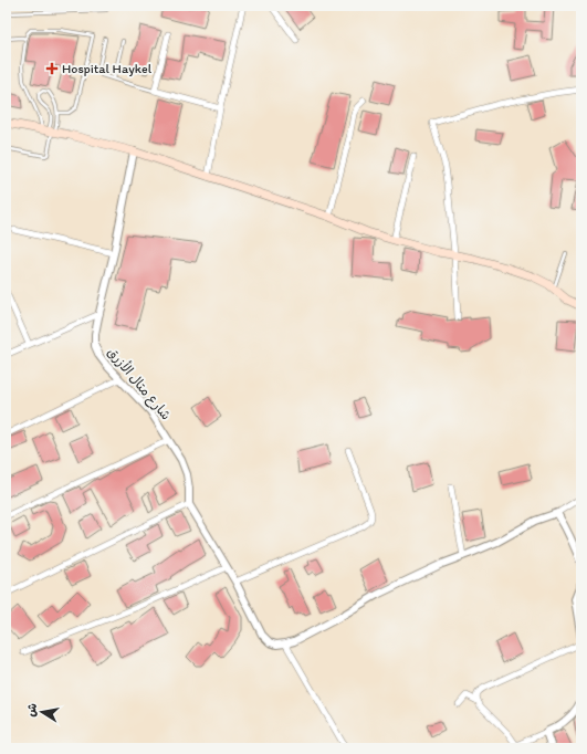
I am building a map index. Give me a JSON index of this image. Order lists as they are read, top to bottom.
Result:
{
  "streets": {
    "street": ["شارع متال الأزرق"]
  },
  "places": {
    "health": ["Hospital Haykel"]
  },
  "north": "left"
}
